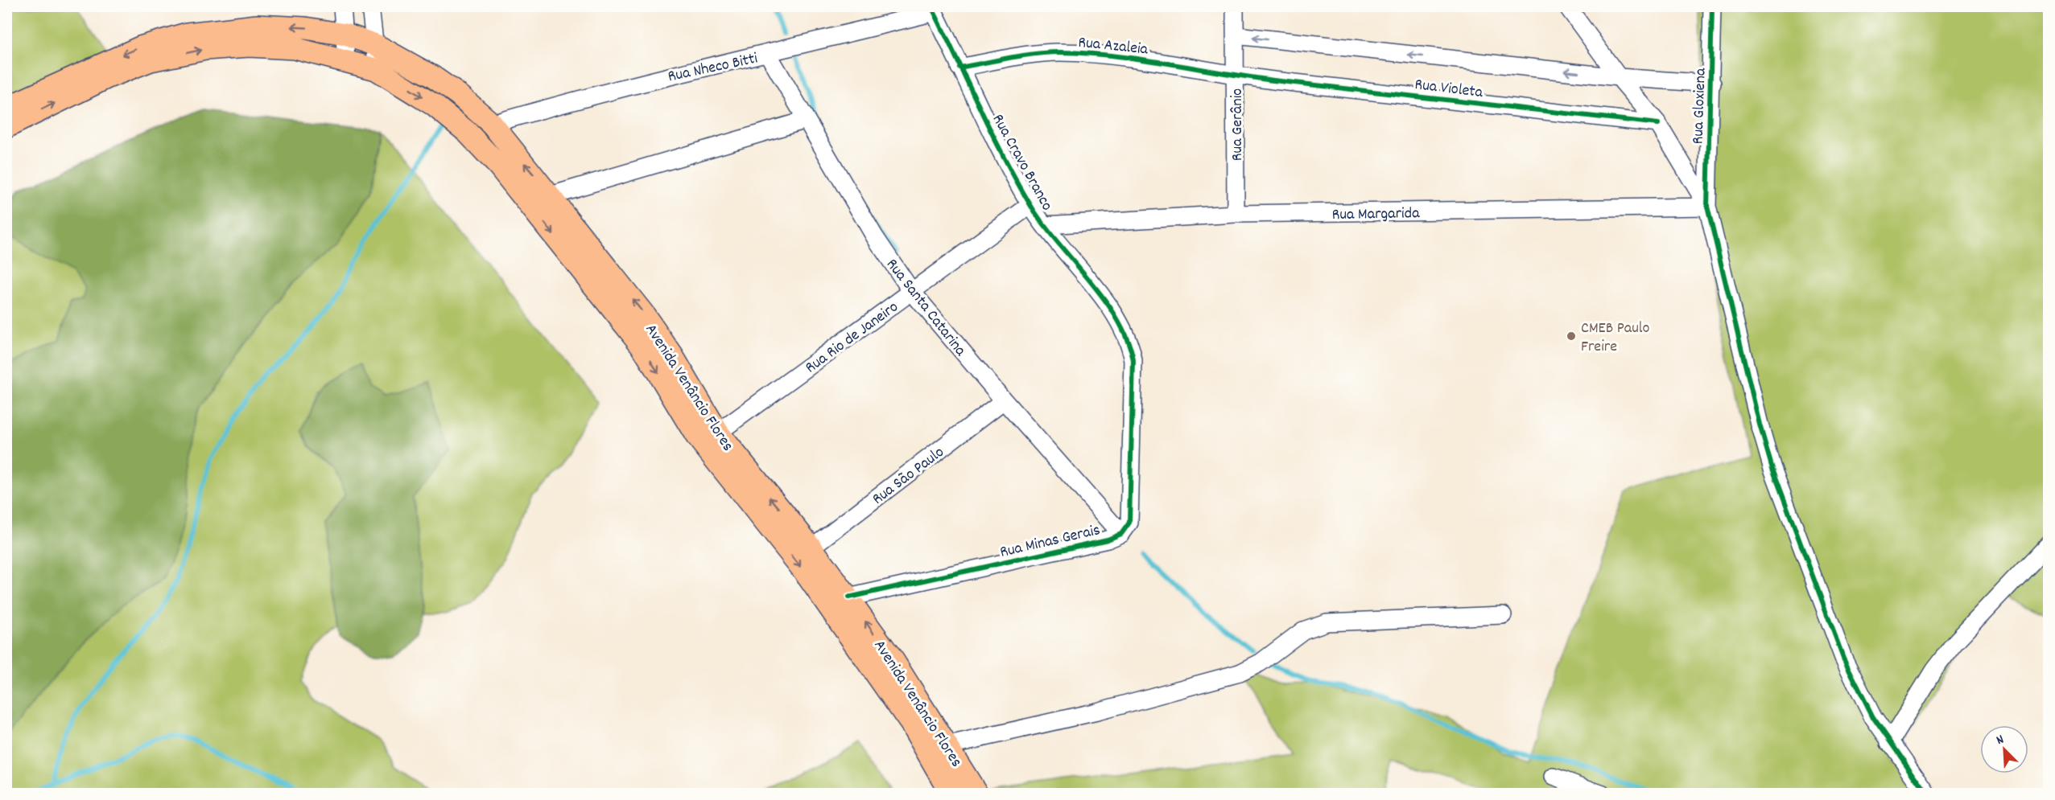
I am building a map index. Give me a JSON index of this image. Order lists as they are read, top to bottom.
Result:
{
  "streets": {
    "main road": ["Avenida Venâncio Flores"],
    "street": [
      "Rua Azaleia",
      "Rua Nheco Bitti",
      "Rua Violeta",
      "Rua Gloxiena",
      "Rua Gerânio",
      "Rua Cravo Branco",
      "Rua Margarida",
      "Rua Santa Catarina",
      "Rua Rio de Janeiro",
      "Rua São Paulo",
      "Rua Minas Gerais"
    ]
  },
  "crossings": [
    ["Rua Azaleia", "Rua Violeta"],
    ["Rua Azaleia", "Rua Gerânio"],
    ["Rua Azaleia", "Rua Cravo Branco"],
    ["Rua Nheco Bitti", "Rua Cravo Branco"],
    ["Rua Nheco Bitti", "Rua Santa Catarina"],
    ["Rua Nheco Bitti", "Avenida Venâncio Flores"],
    ["Rua Violeta", "Rua Gloxiena"],
    ["Rua Violeta", "Rua Gerânio"],
    ["Rua Gloxiena", "Rua Margarida"],
    ["Rua Gerânio", "Rua Margarida"],
    ["Rua Cravo Branco", "Rua Margarida"],
    ["Rua Cravo Branco", "Rua Rio de Janeiro"],
    ["Rua Cravo Branco", "Rua Minas Gerais"],
    ["Rua Santa Catarina", "Rua Rio de Janeiro"],
    ["Rua Santa Catarina", "Rua São Paulo"],
    ["Rua Santa Catarina", "Rua Minas Gerais"],
    ["Rua Rio de Janeiro", "Avenida Venâncio Flores"],
    ["Avenida Venâncio Flores", "Rua São Paulo"],
    ["Avenida Venâncio Flores", "Rua Minas Gerais"]
  ],
  "places": ["CMEB Paulo Freire"],
  "north": "top left"
}
